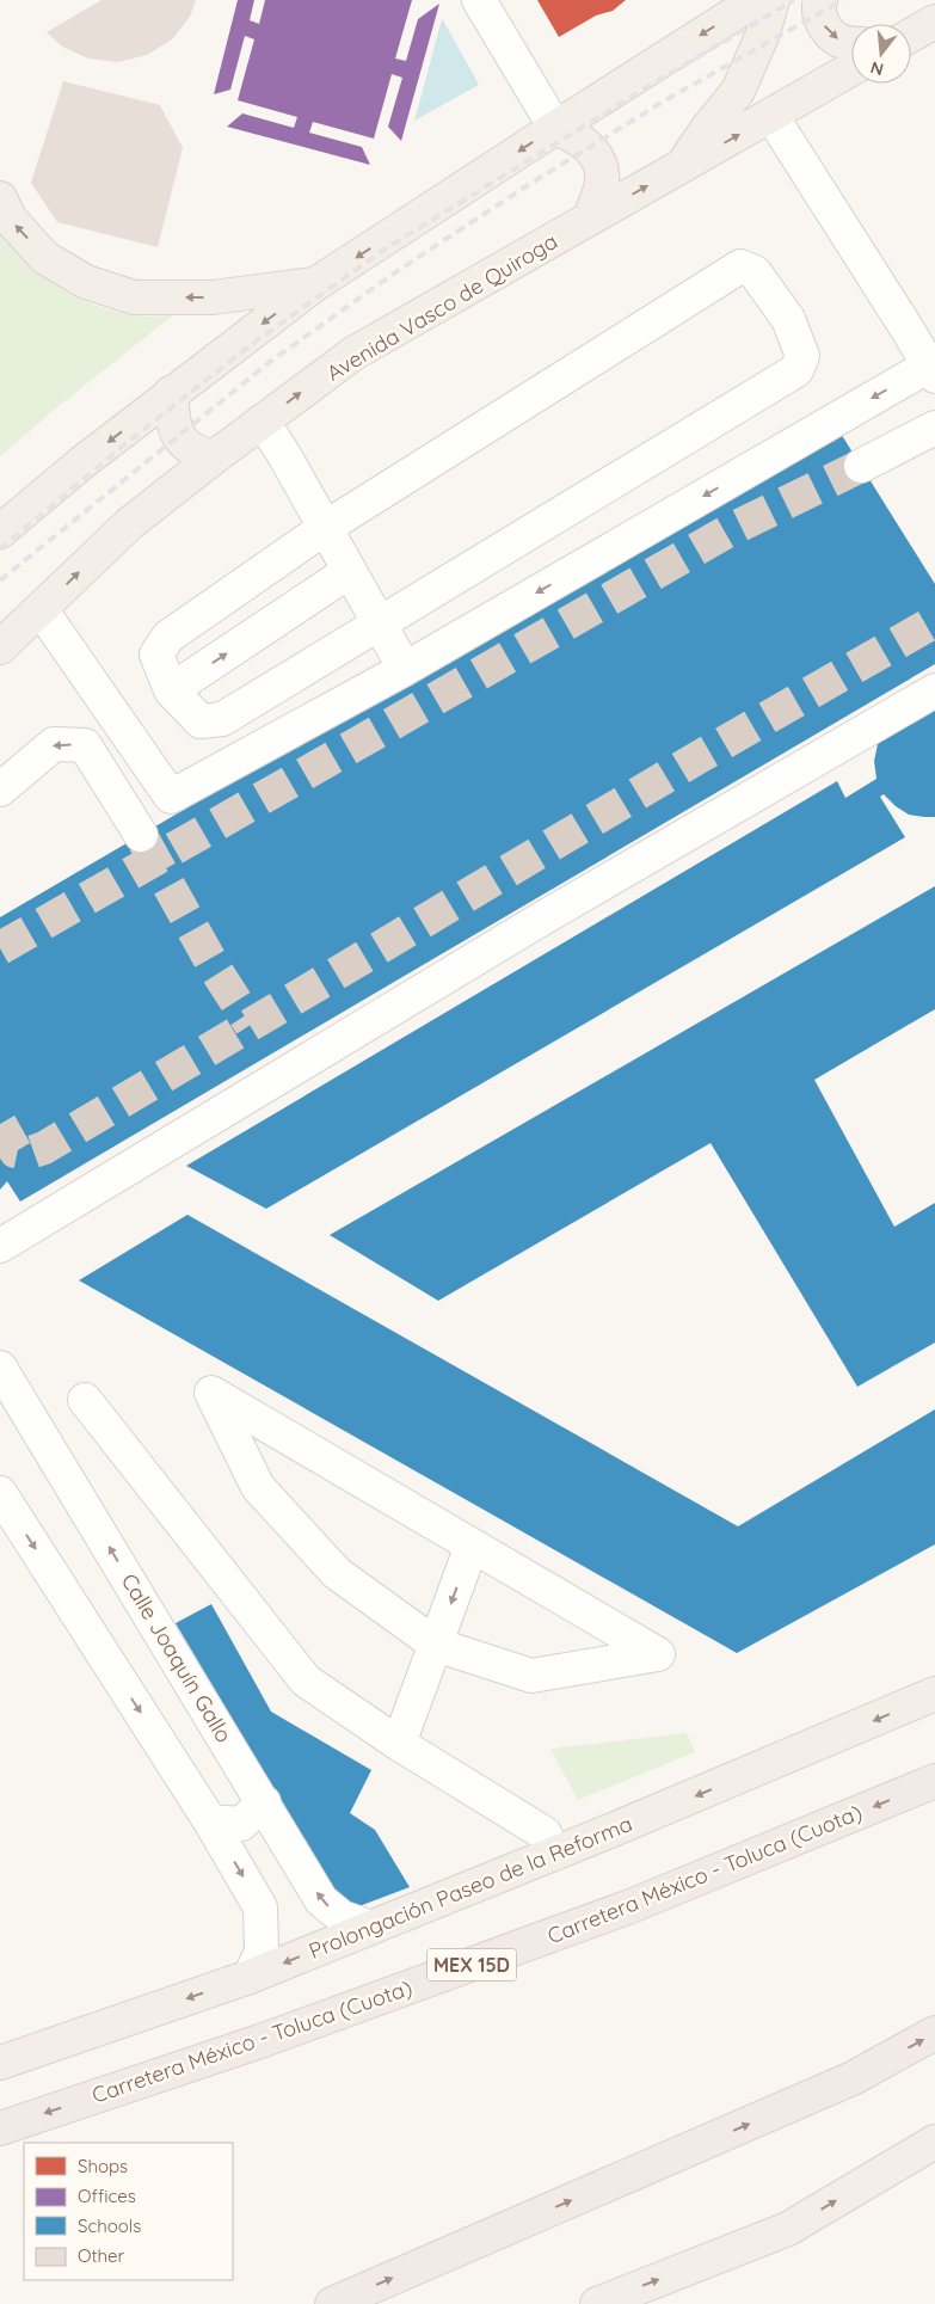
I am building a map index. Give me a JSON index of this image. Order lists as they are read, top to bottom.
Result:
{
  "streets": {
    "highway": ["Carretera México - Toluca (Cuota)", "MEX 15D"],
    "main road": ["Avenida Vasco de Quiroga", "Prolongación Paseo de la Reforma"],
    "street": ["Calle Joaquín Gallo"]
  },
  "crossings": [
    ["Calle Joaquín Gallo", "Prolongación Paseo de la Reforma"]
  ],
  "one_way": ["Prolongación Paseo de la Reforma"],
  "legend": [
    "Shops",
    "Offices",
    "Schools",
    "Other"
  ],
  "north": "bottom"
}
